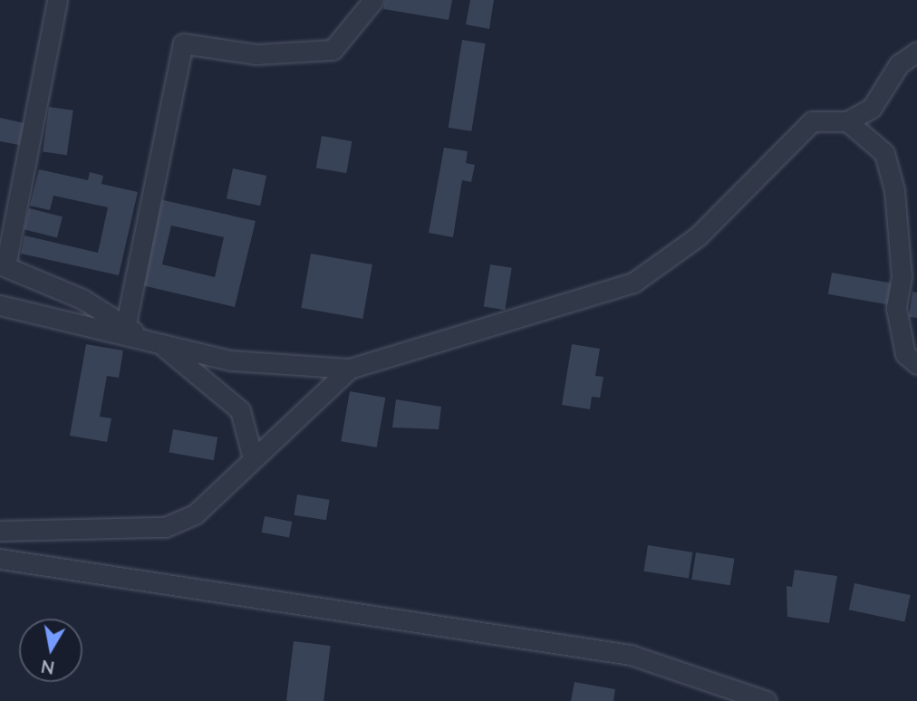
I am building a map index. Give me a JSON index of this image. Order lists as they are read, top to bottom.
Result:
{
  "north": "bottom"
}
